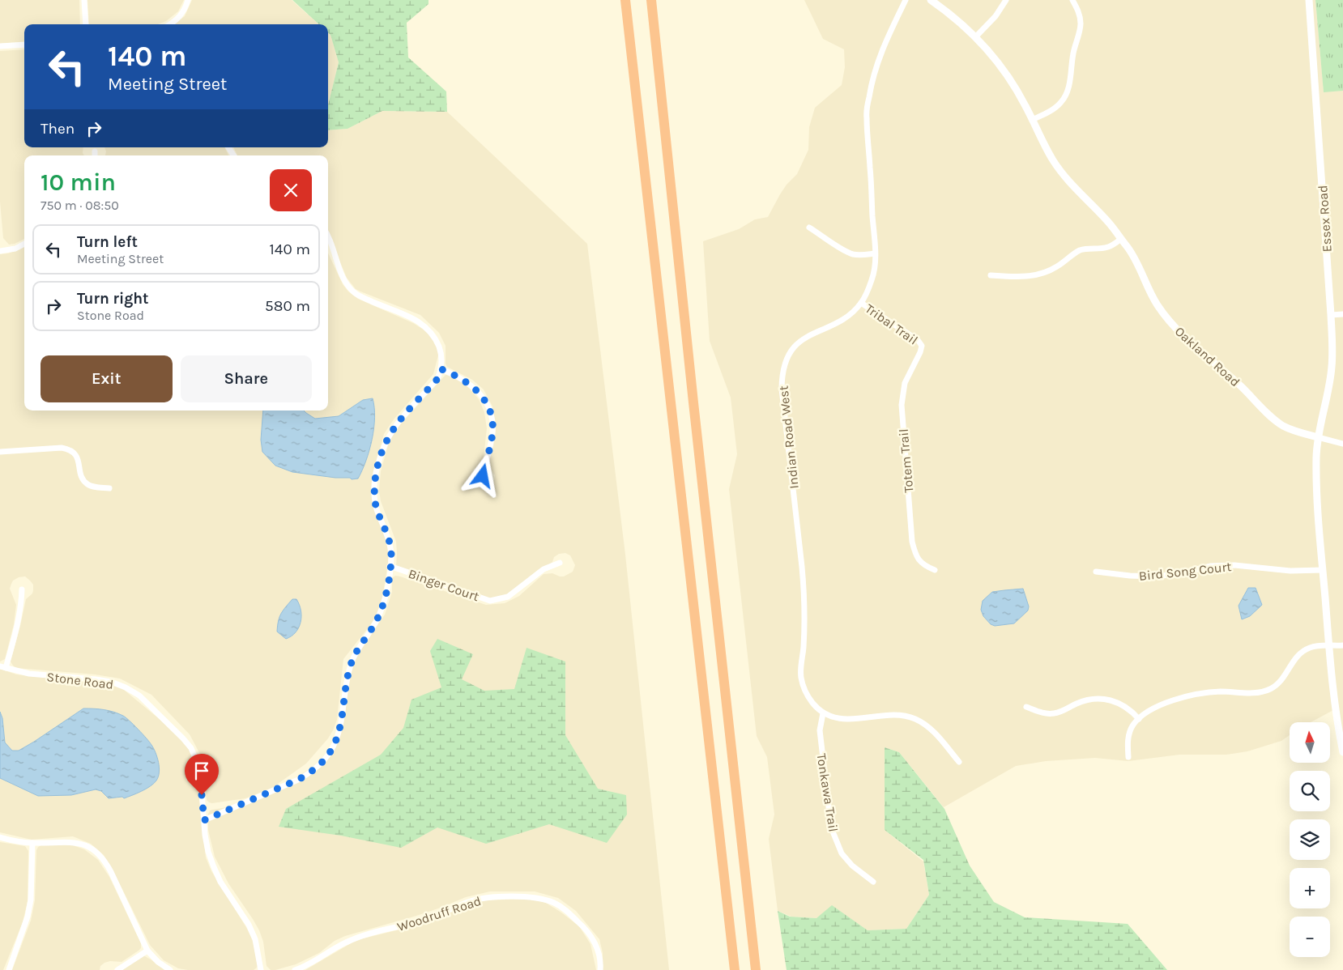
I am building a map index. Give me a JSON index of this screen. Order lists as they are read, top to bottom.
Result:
{
  "streets": {
    "street": [
      "Essex Road",
      "Tribal Trail",
      "Oakland Road",
      "Indian Road West",
      "Totem Trail",
      "Bird Song Court",
      "Binger Court",
      "Stone Road",
      "Tonkawa Trail",
      "Woodruff Road"
    ]
  },
  "crossings": [
    ["Essex Road", "Oakland Road"],
    ["Tribal Trail", "Indian Road West"],
    ["Tribal Trail", "Totem Trail"],
    ["Indian Road West", "Tonkawa Trail"]
  ],
  "north": "top",
  "page": {
    "turn": ["140 m", "Meeting Street"],
    "then": "Then",
    "heading": ["10 min", "750 m · 08:50"],
    "list": [
      {
        "name": "Turn left",
        "note": "Meeting Street",
        "value": "140 m"
      },
      {
        "name": "Turn right",
        "note": "Stone Road",
        "value": "580 m"
      }
    ],
    "buttons": ["Exit", "Share"],
    "map_buttons": ["+", "−"]
  }
}
